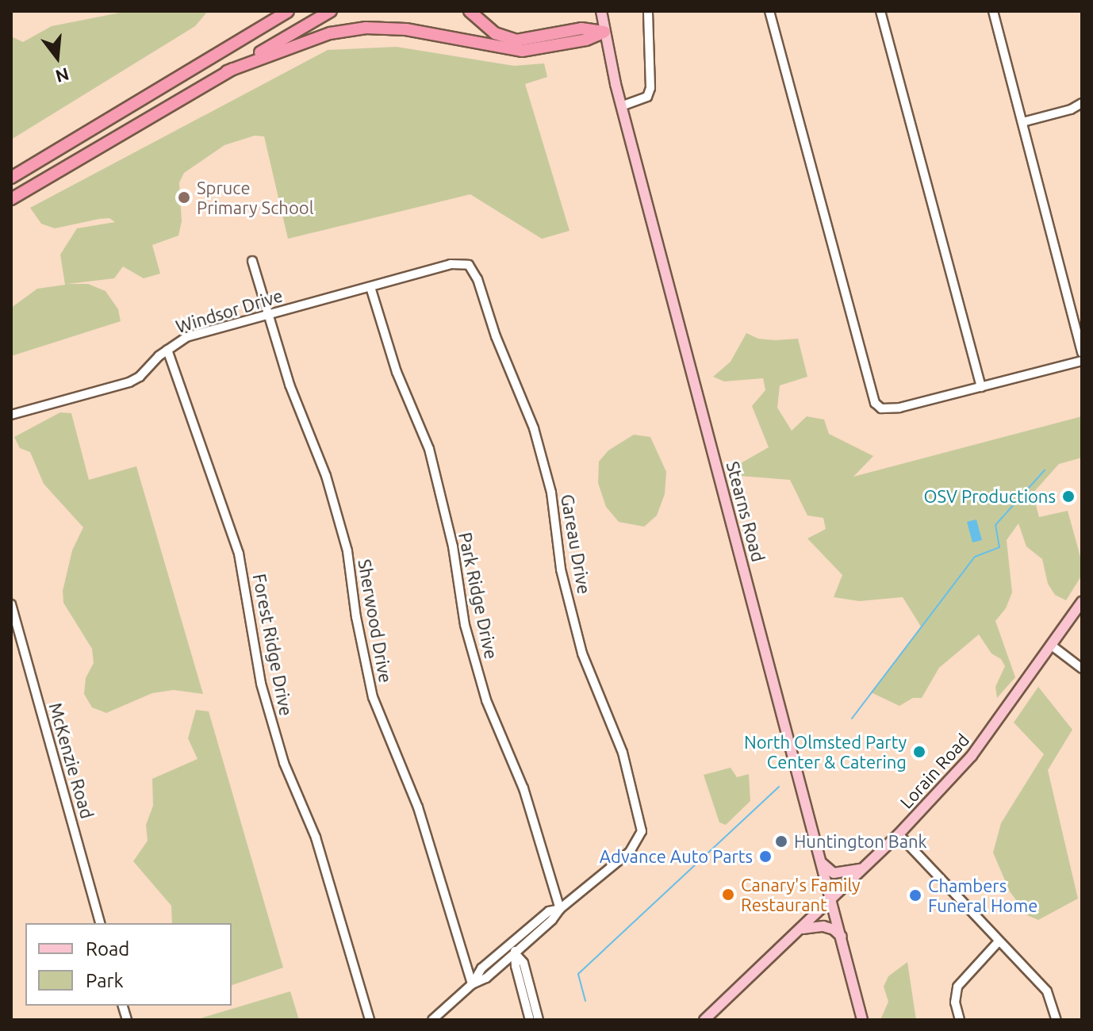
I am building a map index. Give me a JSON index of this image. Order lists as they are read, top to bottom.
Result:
{
  "streets": {
    "main road": ["Stearns Road", "Lorain Road"],
    "street": [
      "Windsor Drive",
      "Gareau Drive",
      "Park Ridge Drive",
      "Sherwood Drive",
      "Forest Ridge Drive",
      "McKenzie Road"
    ]
  },
  "crossings": [
    ["Windsor Drive", "Gareau Drive"],
    ["Windsor Drive", "Park Ridge Drive"],
    ["Windsor Drive", "Sherwood Drive"],
    ["Windsor Drive", "Forest Ridge Drive"],
    ["Stearns Road", "Lorain Road"],
    ["Gareau Drive", "Park Ridge Drive"]
  ],
  "places": [
    "Spruce Primary School",
    "OSV Productions",
    "North Olmsted Party Center & Catering",
    "Huntington Bank",
    "Advance Auto Parts",
    "Canary's Family Restaurant",
    "Chambers Funeral Home"
  ],
  "legend": ["Road", "Park"],
  "north": "bottom"
}
